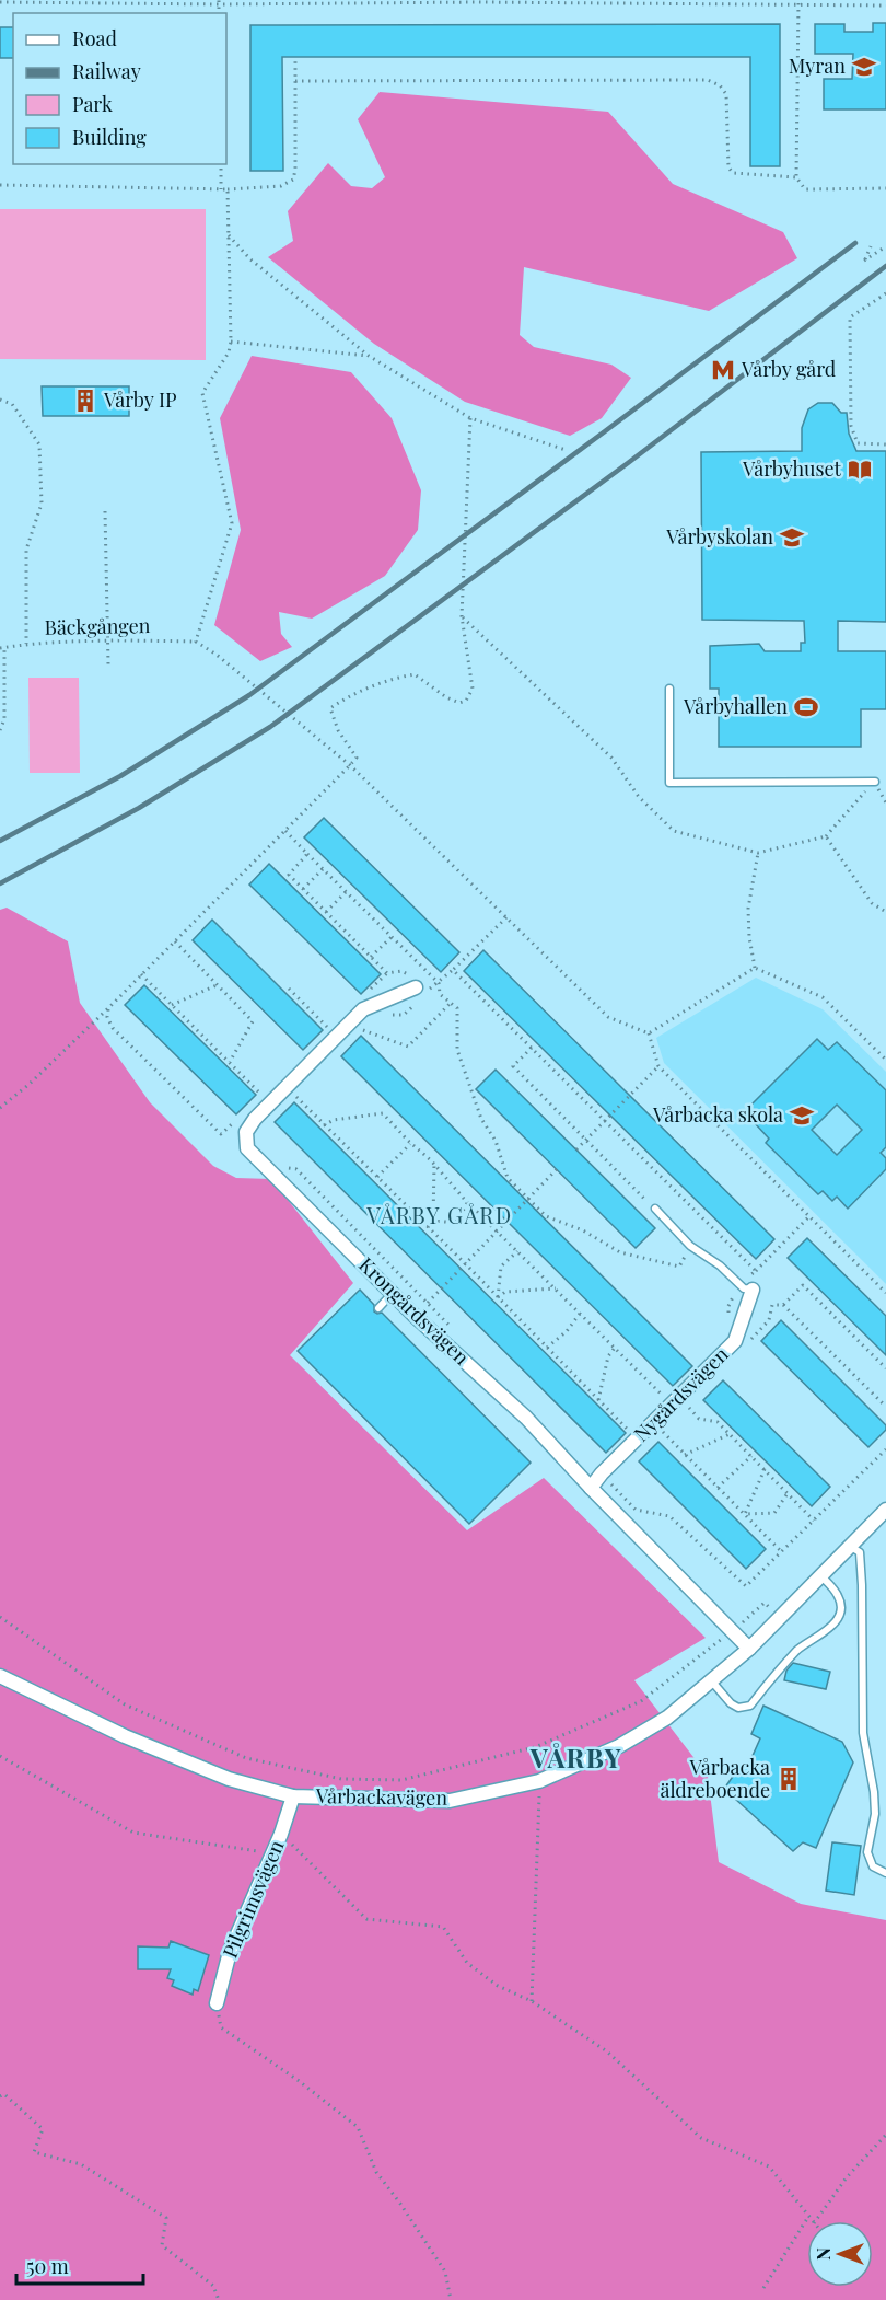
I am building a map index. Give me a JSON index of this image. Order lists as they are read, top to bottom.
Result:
{
  "streets": {
    "street": [
      "Krongårdsvägen",
      "Nygårdsvägen",
      "Vårbackavägen",
      "Pilgrimsvägen"
    ],
    "path": ["Bäckgången"]
  },
  "crossings": [
    ["Krongårdsvägen", "Nygårdsvägen"],
    ["Krongårdsvägen", "Vårbackavägen"],
    ["Vårbackavägen", "Pilgrimsvägen"]
  ],
  "districts": ["VÅRBY GÅRD", "VÅRBY"],
  "places": {
    "school or university": ["Myran", "Vårbyskolan", "Vårbacka skola"],
    "metro station": ["Vårby gård"],
    "building": ["Vårby IP", "Vårbacka äldreboende"],
    "library": ["Vårbyhuset"],
    "sports": ["Vårbyhallen"]
  },
  "legend": [
    "Road",
    "Railway",
    "Park",
    "Building"
  ],
  "scale_bar": "50 m",
  "north": "left"
}
